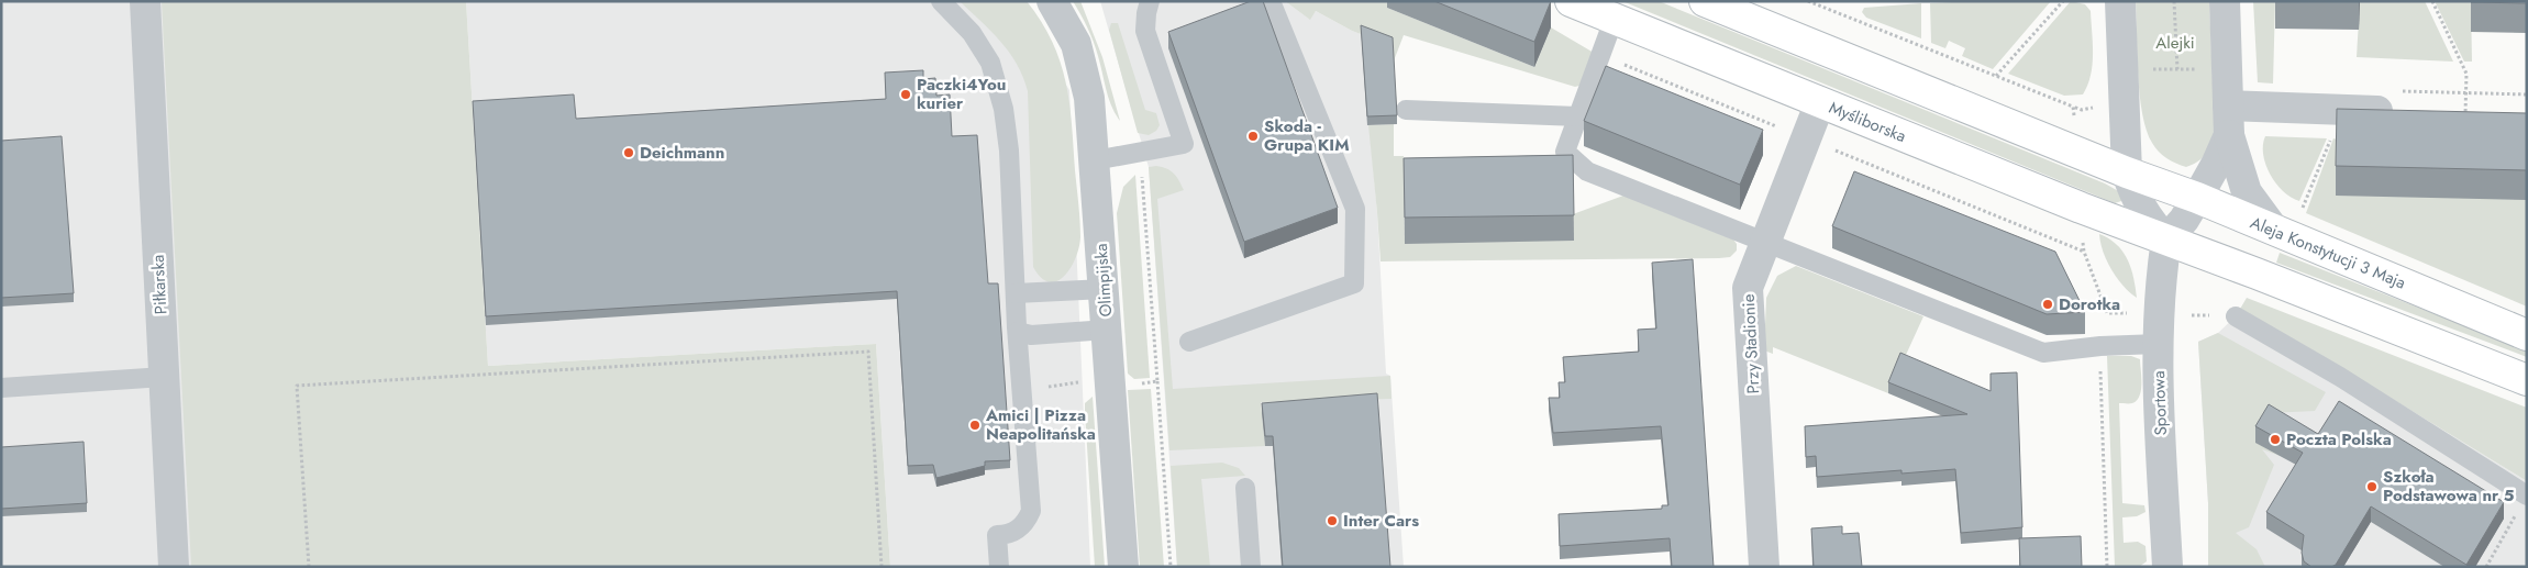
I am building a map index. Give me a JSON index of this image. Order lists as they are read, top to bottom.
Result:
{
  "streets": {
    "main road": ["Myśliborska", "Aleja Konstytucji 3 Maja"],
    "street": [
      "Olimpijska",
      "Piłkarska",
      "Przy Stadionie",
      "Sportowa"
    ]
  },
  "crossings": [
    ["Myśliborska", "Przy Stadionie"],
    ["Myśliborska", "Sportowa"]
  ],
  "parks": ["Alejki"],
  "places": [
    "Paczki4You kurier",
    "Skoda - Grupa KIM",
    "Deichmann",
    "Dorotka",
    "Amici | Pizza Neapolitańska",
    "Poczta Polska",
    "Szkoła Podstawowa nr 5",
    "Inter Cars"
  ]
}
